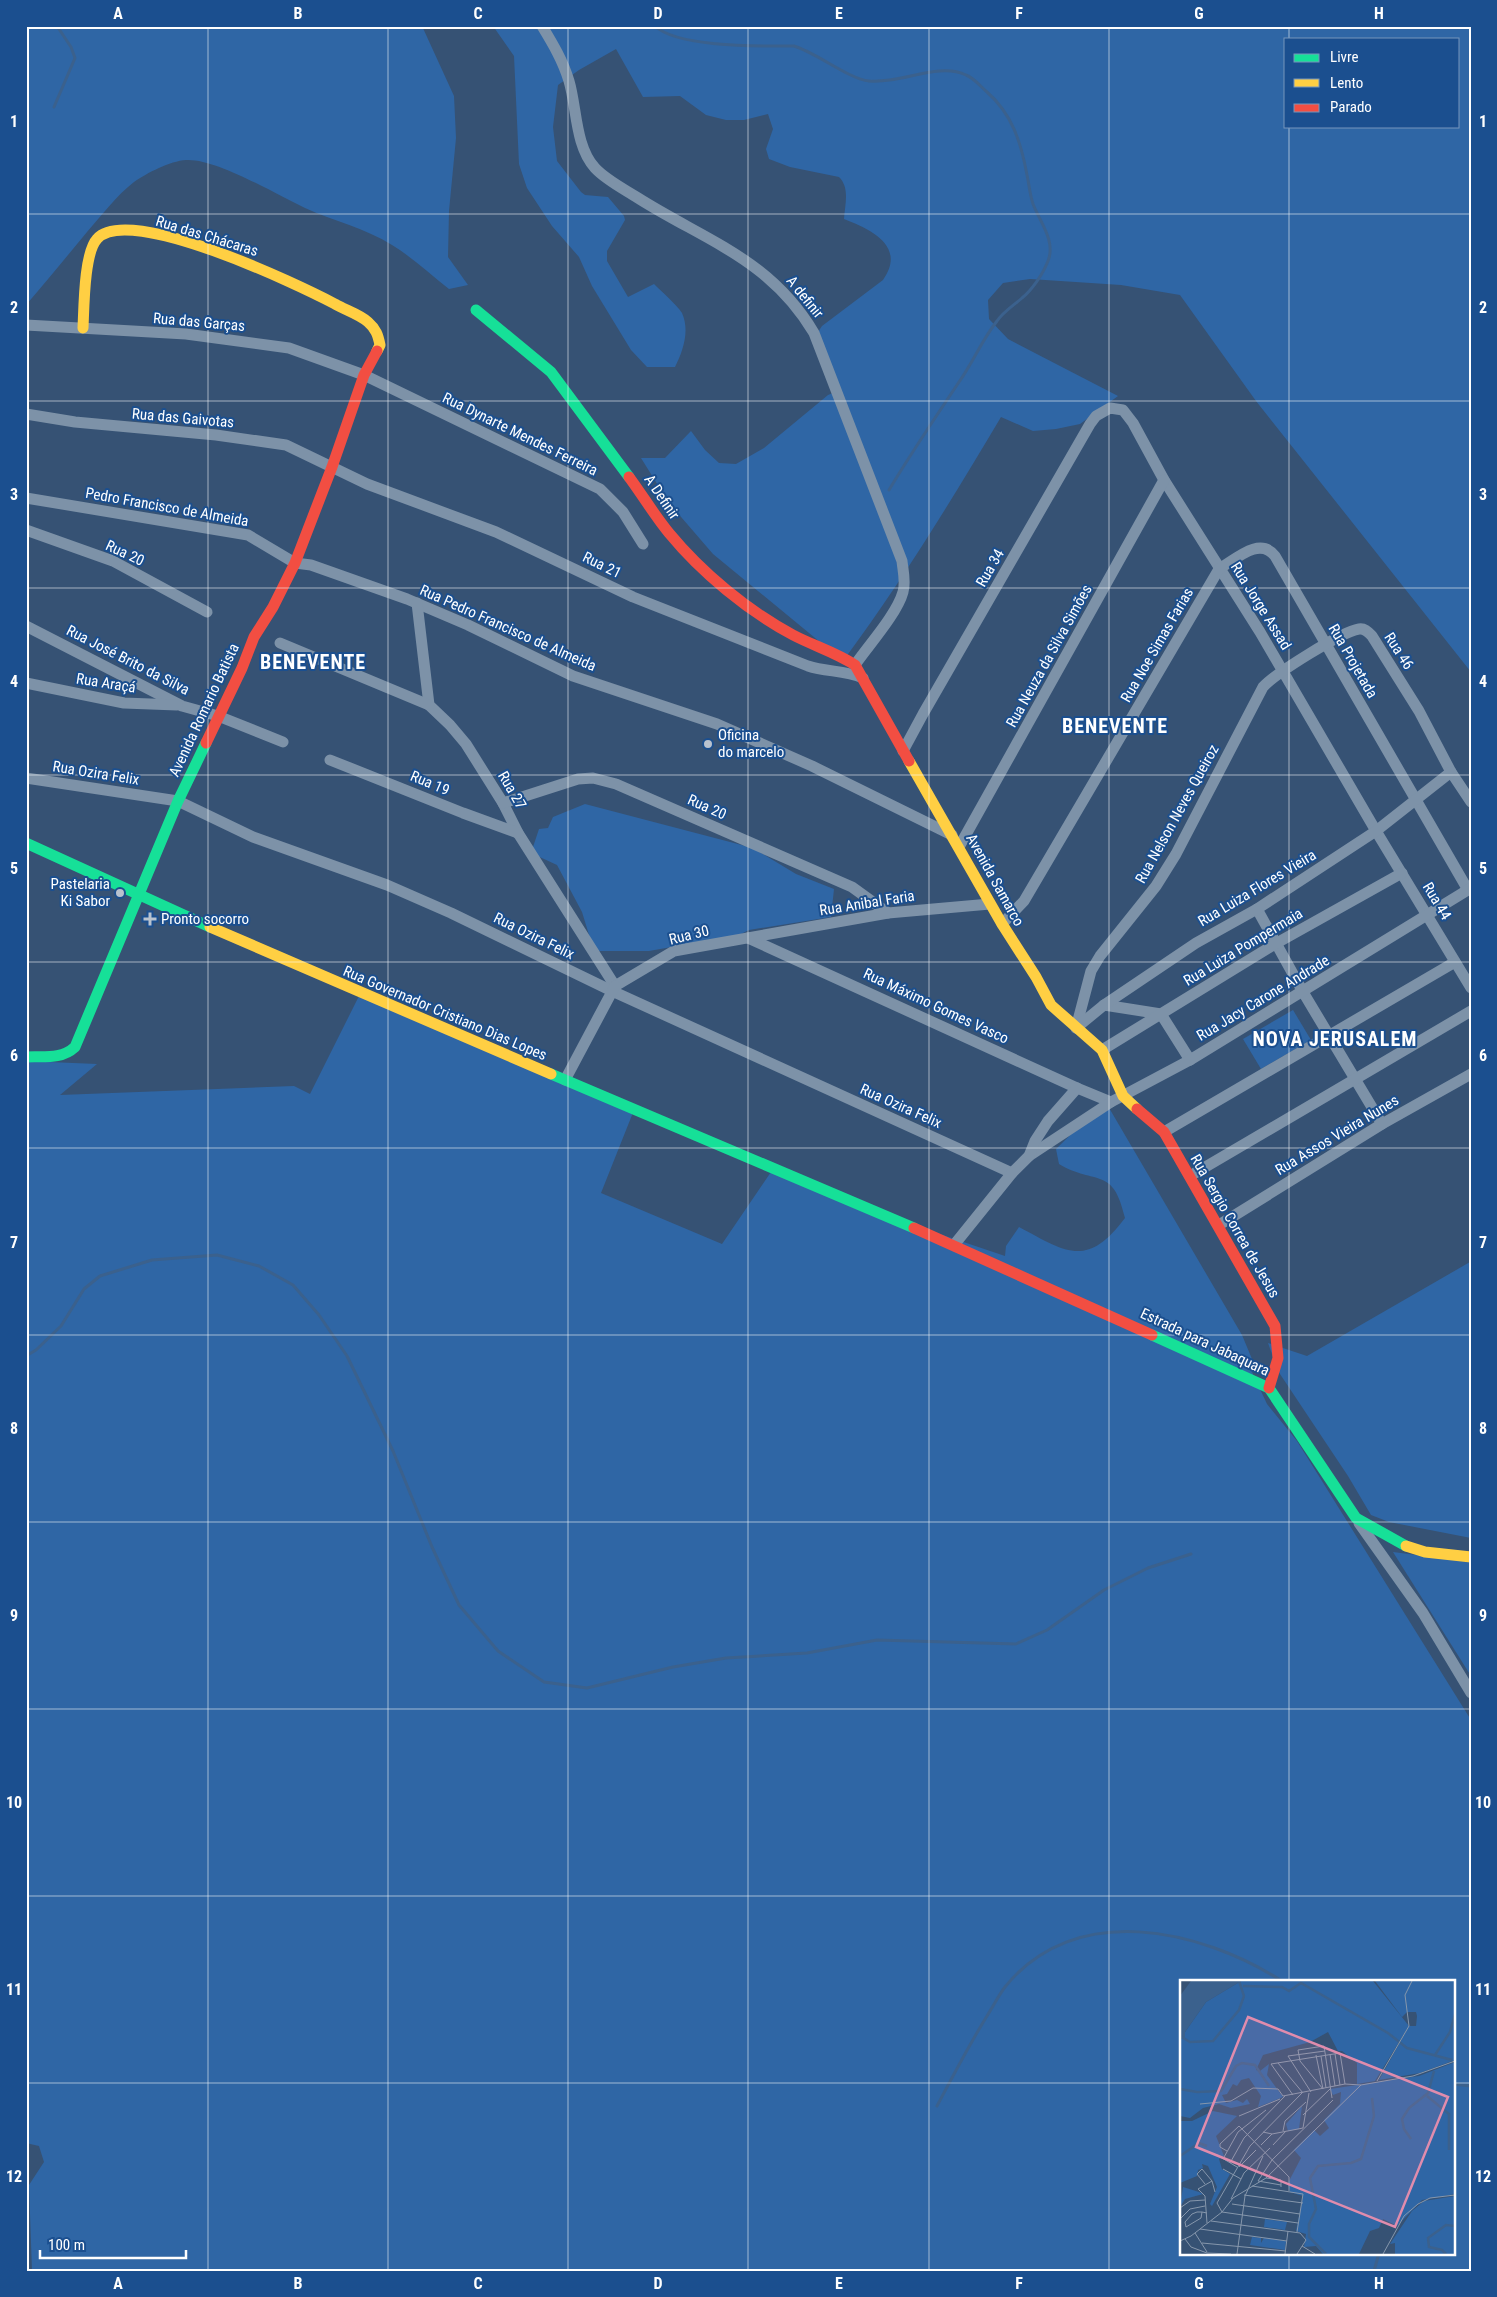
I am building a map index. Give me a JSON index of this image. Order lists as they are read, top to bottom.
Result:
{
  "streets": {
    "street": [
      "Rua das Chácaras",
      "A definir",
      "Rua das Garças",
      "Rua das Gaivotas",
      "Rua Dynarte Mendes Ferreira",
      "A Definir",
      "Pedro Francisco de Almeida",
      "Rua 20",
      "Rua 21",
      "Rua 34",
      "Rua Jorge Assad",
      "Rua Pedro Francisco de Almeida",
      "Rua Noe Simas Farias",
      "Rua 46",
      "Rua Neuza da Silva Simões",
      "Rua José Brito da Silva",
      "Rua Projetada",
      "Rua Araçá",
      "Avenida Romario Batista",
      "Rua Ozira Felix",
      "Rua 19",
      "Rua 27",
      "Rua Nelson Neves Queiroz",
      "Avenida Samarco",
      "Rua Luiza Flores Vieira",
      "Rua 44",
      "Rua Anibal Faria",
      "Rua 30",
      "Rua Luiza Pompermaia",
      "Rua Jacy Carone Andrade",
      "Rua Máximo Gomes Vasco",
      "Rua Governador Cristiano Dias Lopes",
      "Rua Assos Vieira Nunes",
      "Rua Sergio Correa de Jesus",
      "Estrada para Jabaquara"
    ]
  },
  "crossings": [
    ["Rua das Chácaras", "Rua das Garças"],
    ["Rua das Chácaras", "Avenida Romario Batista"],
    ["A definir", "A Definir"],
    ["A definir", "Avenida Samarco"],
    ["Rua das Garças", "Rua Dynarte Mendes Ferreira"],
    ["Rua das Garças", "Avenida Romario Batista"],
    ["Rua das Gaivotas", "Rua 21"],
    ["Rua das Gaivotas", "Avenida Romario Batista"],
    ["Rua Dynarte Mendes Ferreira", "Avenida Romario Batista"],
    ["A Definir", "Avenida Samarco"],
    ["Pedro Francisco de Almeida", "Rua Pedro Francisco de Almeida"],
    ["Pedro Francisco de Almeida", "Avenida Romario Batista"],
    ["Rua 20", "Rua 27"],
    ["Rua 20", "Rua Anibal Faria"],
    ["Rua 21", "Avenida Romario Batista"],
    ["Rua 21", "Avenida Samarco"],
    ["Rua 34", "Rua Jorge Assad"],
    ["Rua 34", "Avenida Samarco"],
    ["Rua Jorge Assad", "Rua Noe Simas Farias"],
    ["Rua Jorge Assad", "Rua 46"],
    ["Rua Jorge Assad", "Rua Neuza da Silva Simões"],
    ["Rua Jorge Assad", "Rua Projetada"],
    ["Rua Jorge Assad", "Rua Nelson Neves Queiroz"],
    ["Rua Jorge Assad", "Rua Luiza Flores Vieira"],
    ["Rua Jorge Assad", "Rua 44"],
    ["Rua Pedro Francisco de Almeida", "Avenida Romario Batista"],
    ["Rua Pedro Francisco de Almeida", "Avenida Samarco"],
    ["Rua Noe Simas Farias", "Rua Projetada"],
    ["Rua Noe Simas Farias", "Avenida Samarco"],
    ["Rua 46", "Rua Projetada"],
    ["Rua 46", "Rua Nelson Neves Queiroz"],
    ["Rua 46", "Rua Luiza Flores Vieira"],
    ["Rua Neuza da Silva Simões", "Avenida Samarco"],
    ["Rua José Brito da Silva", "Rua Araçá"],
    ["Rua José Brito da Silva", "Avenida Romario Batista"],
    ["Rua Projetada", "Rua Luiza Flores Vieira"],
    ["Rua Projetada", "Rua Jacy Carone Andrade"],
    ["Avenida Romario Batista", "Rua Ozira Felix"],
    ["Avenida Romario Batista", "Rua Governador Cristiano Dias Lopes"],
    ["Rua Ozira Felix", "Rua 27"],
    ["Rua Ozira Felix", "Rua 30"],
    ["Rua 19", "Rua 27"],
    ["Rua 27", "Rua 30"],
    ["Rua Nelson Neves Queiroz", "Avenida Samarco"],
    ["Rua Nelson Neves Queiroz", "Rua Luiza Flores Vieira"],
    ["Avenida Samarco", "Rua Luiza Flores Vieira"],
    ["Avenida Samarco", "Rua Anibal Faria"],
    ["Avenida Samarco", "Rua Luiza Pompermaia"],
    ["Avenida Samarco", "Rua Jacy Carone Andrade"],
    ["Avenida Samarco", "Rua Sergio Correa de Jesus"],
    ["Rua Luiza Flores Vieira", "Rua 44"],
    ["Rua 44", "Rua Luiza Pompermaia"],
    ["Rua 44", "Rua Jacy Carone Andrade"],
    ["Rua Anibal Faria", "Rua 30"],
    ["Rua Anibal Faria", "Rua Máximo Gomes Vasco"],
    ["Rua 30", "Rua Máximo Gomes Vasco"],
    ["Rua Jacy Carone Andrade", "Rua Máximo Gomes Vasco"],
    ["Rua Jacy Carone Andrade", "Rua Sergio Correa de Jesus"],
    ["Rua Governador Cristiano Dias Lopes", "Estrada para Jabaquara"],
    ["Rua Assos Vieira Nunes", "Rua Sergio Correa de Jesus"],
    ["Rua Sergio Correa de Jesus", "Estrada para Jabaquara"]
  ],
  "districts": ["BENEVENTE", "BENEVENTE", "NOVA JERUSALEM"],
  "places": {
    "other": ["Oficina do marcelo", "Pastelaria Ki Sabor"],
    "health": ["Pronto socorro"]
  },
  "legend": ["Livre", "Lento", "Parado"],
  "scale_bar": "100 m",
  "grid": {
    "columns": [
      "A",
      "B",
      "C",
      "D",
      "E",
      "F",
      "G",
      "H"
    ],
    "rows": [
      "1",
      "2",
      "3",
      "4",
      "5",
      "6",
      "7",
      "8",
      "9",
      "10",
      "11",
      "12"
    ]
  }
}
